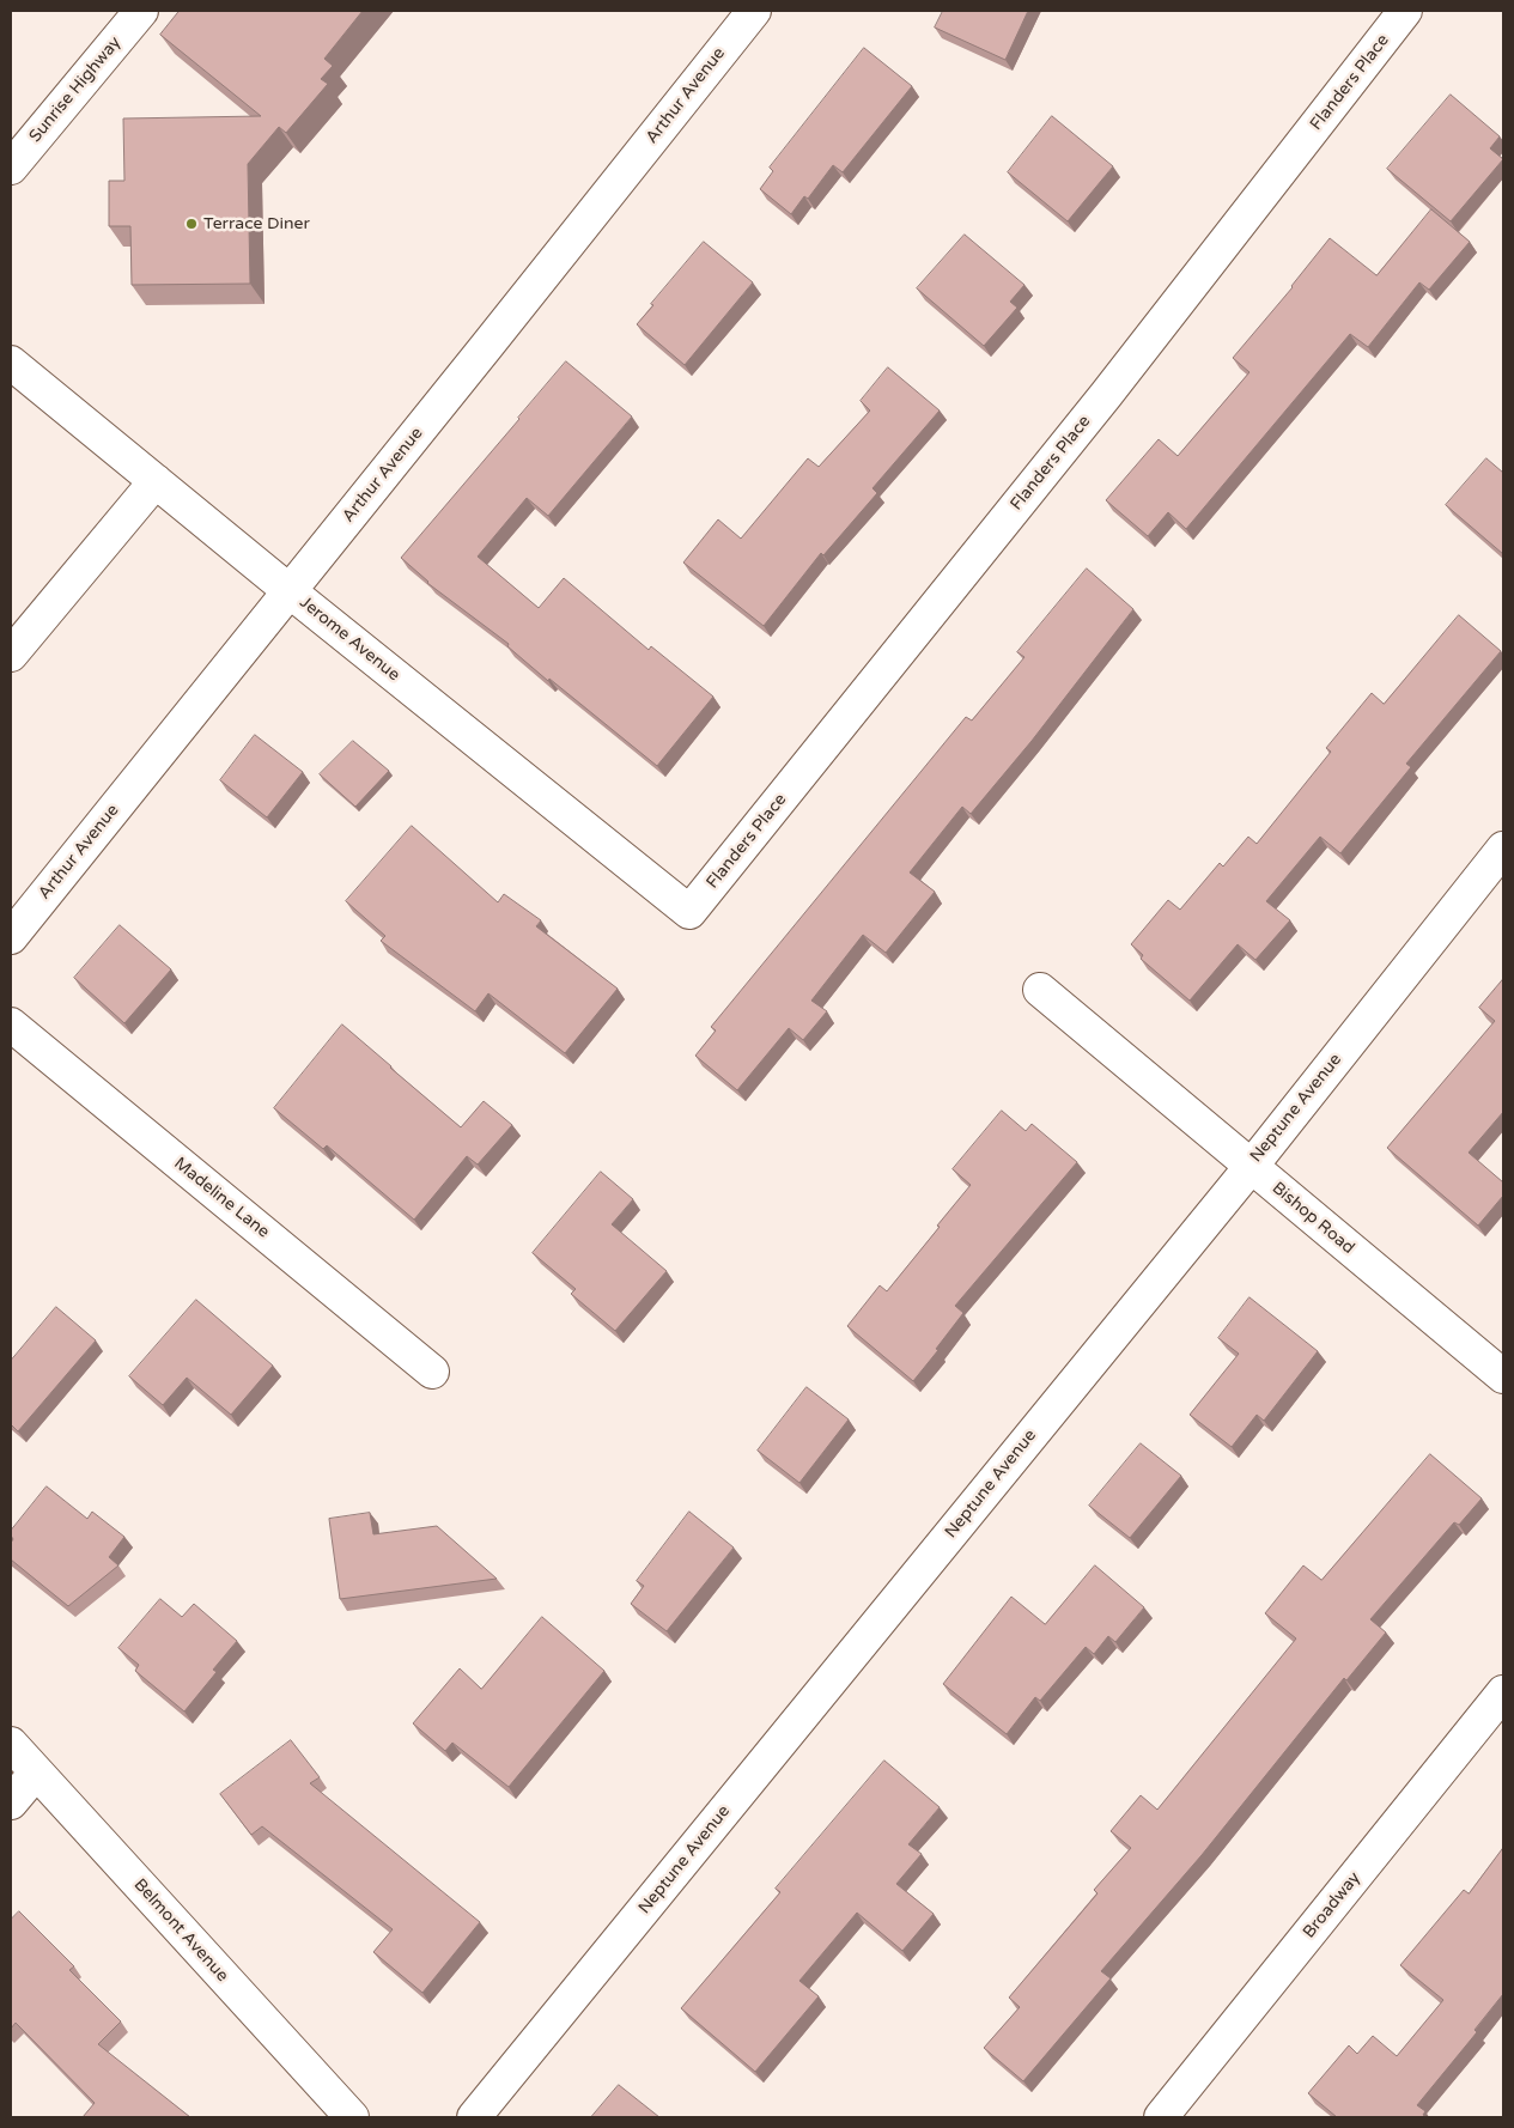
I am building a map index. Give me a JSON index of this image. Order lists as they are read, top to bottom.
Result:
{
  "streets": {
    "street": [
      "Flanders Place",
      "Sunrise Highway",
      "Arthur Avenue",
      "Jerome Avenue",
      "Neptune Avenue",
      "Madeline Lane",
      "Bishop Road",
      "Broadway",
      "Belmont Avenue"
    ]
  },
  "crossings": [
    ["Flanders Place", "Jerome Avenue"],
    ["Arthur Avenue", "Jerome Avenue"],
    ["Neptune Avenue", "Bishop Road"]
  ],
  "places": ["Terrace Diner"]
}
